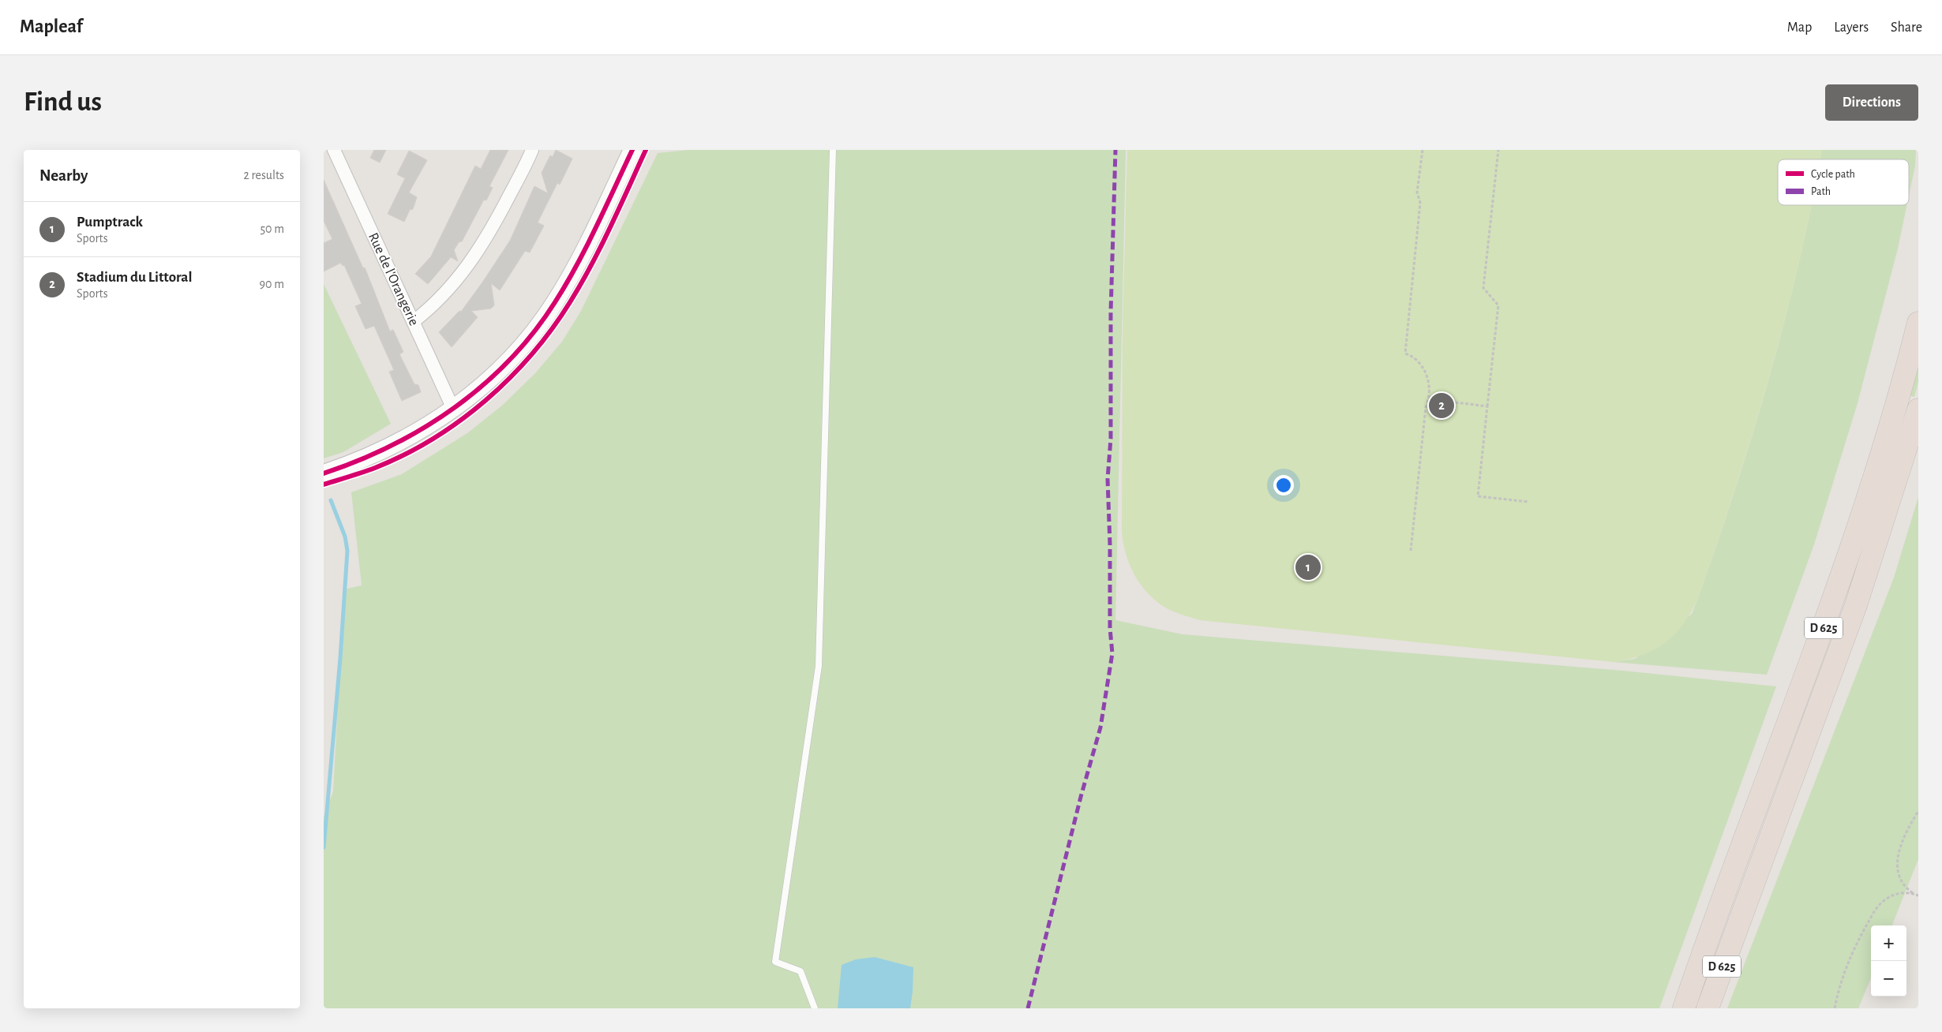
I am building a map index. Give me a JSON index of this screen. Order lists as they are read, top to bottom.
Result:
{
  "streets": {
    "highway": ["D 625"],
    "street": ["Rue de l'Orangerie"]
  },
  "legend": ["Cycle path", "Path"],
  "page": {
    "header": "Mapleaf",
    "nav": ["Map", "Layers", "Share"],
    "buttons": "Directions",
    "title": "Find us",
    "heading": ["Nearby", "2 results"],
    "list": [
      {
        "mark": "1",
        "name": "Pumptrack",
        "note": "Sports",
        "value": "50 m"
      },
      {
        "mark": "2",
        "name": "Stadium du Littoral",
        "note": "Sports",
        "value": "90 m"
      }
    ],
    "pins": ["2", "1"],
    "map_buttons": ["+", "−"]
  }
}
